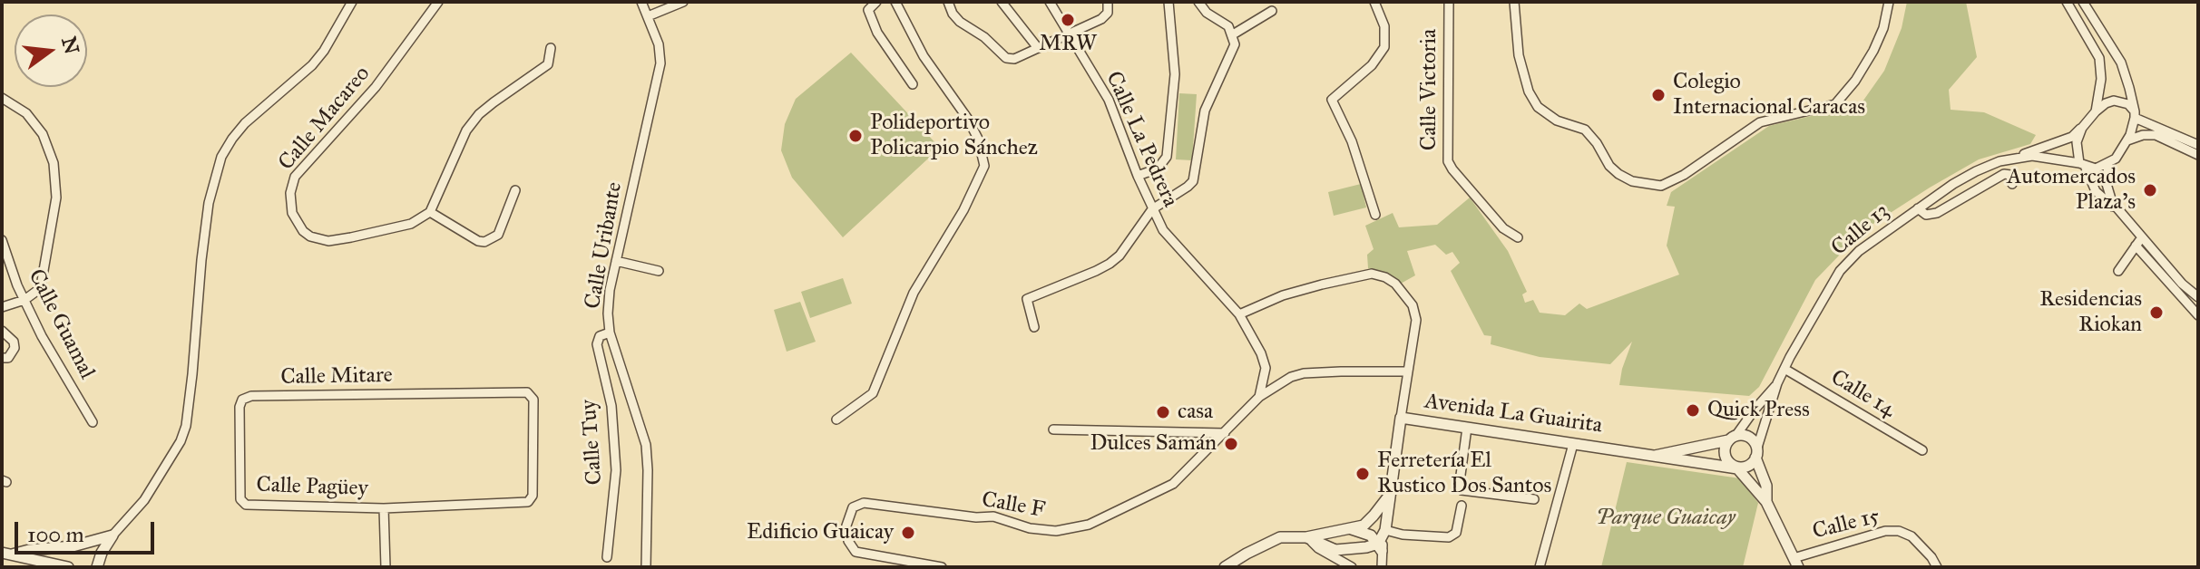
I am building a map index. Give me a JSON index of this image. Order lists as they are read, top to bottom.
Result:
{
  "streets": {
    "street": [
      "Calle Victoria",
      "Calle Macareo",
      "Calle La Pedrera",
      "Calle 13",
      "Calle Uribante",
      "Calle Guamal",
      "Calle Mitare",
      "Calle 14",
      "Avenida La Guairita",
      "Calle Tuy",
      "Calle Pagüey",
      "Calle F",
      "Calle 15"
    ]
  },
  "crossings": [
    ["Calle La Pedrera", "Calle F"],
    ["Calle 13", "Calle 14"],
    ["Calle 13", "Avenida La Guairita"],
    ["Calle Uribante", "Calle Tuy"],
    ["Calle Mitare", "Calle Pagüey"]
  ],
  "parks": ["Parque Guaicay"],
  "places": [
    "MRW",
    "Colegio Internacional Caracas",
    "Polideportivo Policarpio Sánchez",
    "Automercados Plaza's",
    "Residencias Riokan",
    "Quick Press",
    "casa",
    "Dulces Samán",
    "Ferretería El Rustico Dos Santos",
    "Edificio Guaicay"
  ],
  "scale_bar": "100 m",
  "north": "right"
}
